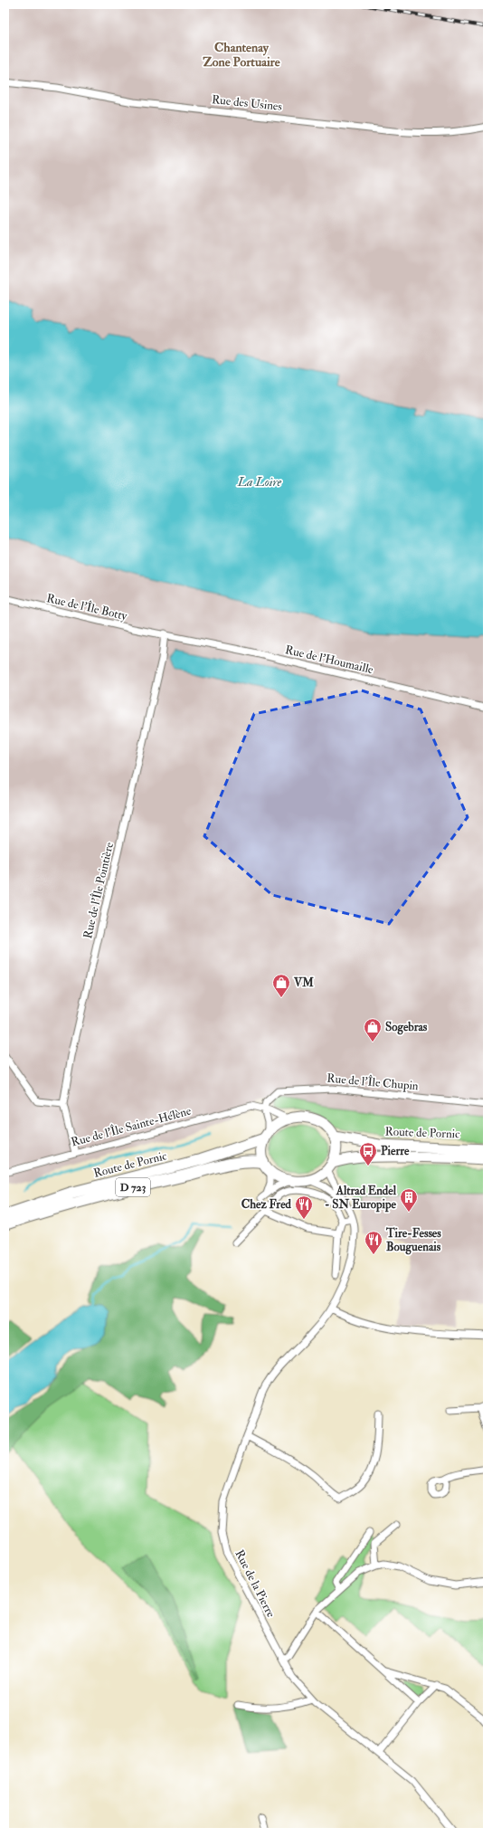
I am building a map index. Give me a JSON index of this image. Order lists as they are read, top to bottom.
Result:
{
  "streets": {
    "highway": ["Route de Pornic", "D 723"],
    "street": [
      "Rue des Usines",
      "Rue de l'Île Botty",
      "Rue de l'Houmaille",
      "Rue de l'Île Pointière",
      "Rue de l'Île Chupin",
      "Rue de l'Île Sainte-Hélène",
      "Rue de la Pierre"
    ]
  },
  "crossings": [
    ["Rue de l'Île Botty", "Rue de l'Houmaille"],
    ["Rue de l'Île Botty", "Rue de l'Île Pointière"],
    ["Rue de l'Houmaille", "Rue de l'Île Pointière"],
    ["Rue de l'Île Pointière", "Rue de l'Île Sainte-Hélène"],
    ["Rue de l'Île Chupin", "Rue de l'Île Sainte-Hélène"],
    ["Rue de l'Île Sainte-Hélène", "Route de Pornic"],
    ["Rue de l'Île Sainte-Hélène", "Rue de la Pierre"],
    ["Route de Pornic", "Rue de la Pierre"]
  ],
  "districts": ["Chantenay Zone Portuaire"],
  "water": ["La Loire"],
  "places": {
    "shop": ["VM", "Sogebras"],
    "bus stop": ["Pierre"],
    "building": ["Altrad Endel - SN Europipe"],
    "restaurant": ["Chez Fred", "Tire-Fesses Bouguenais"]
  }
}
